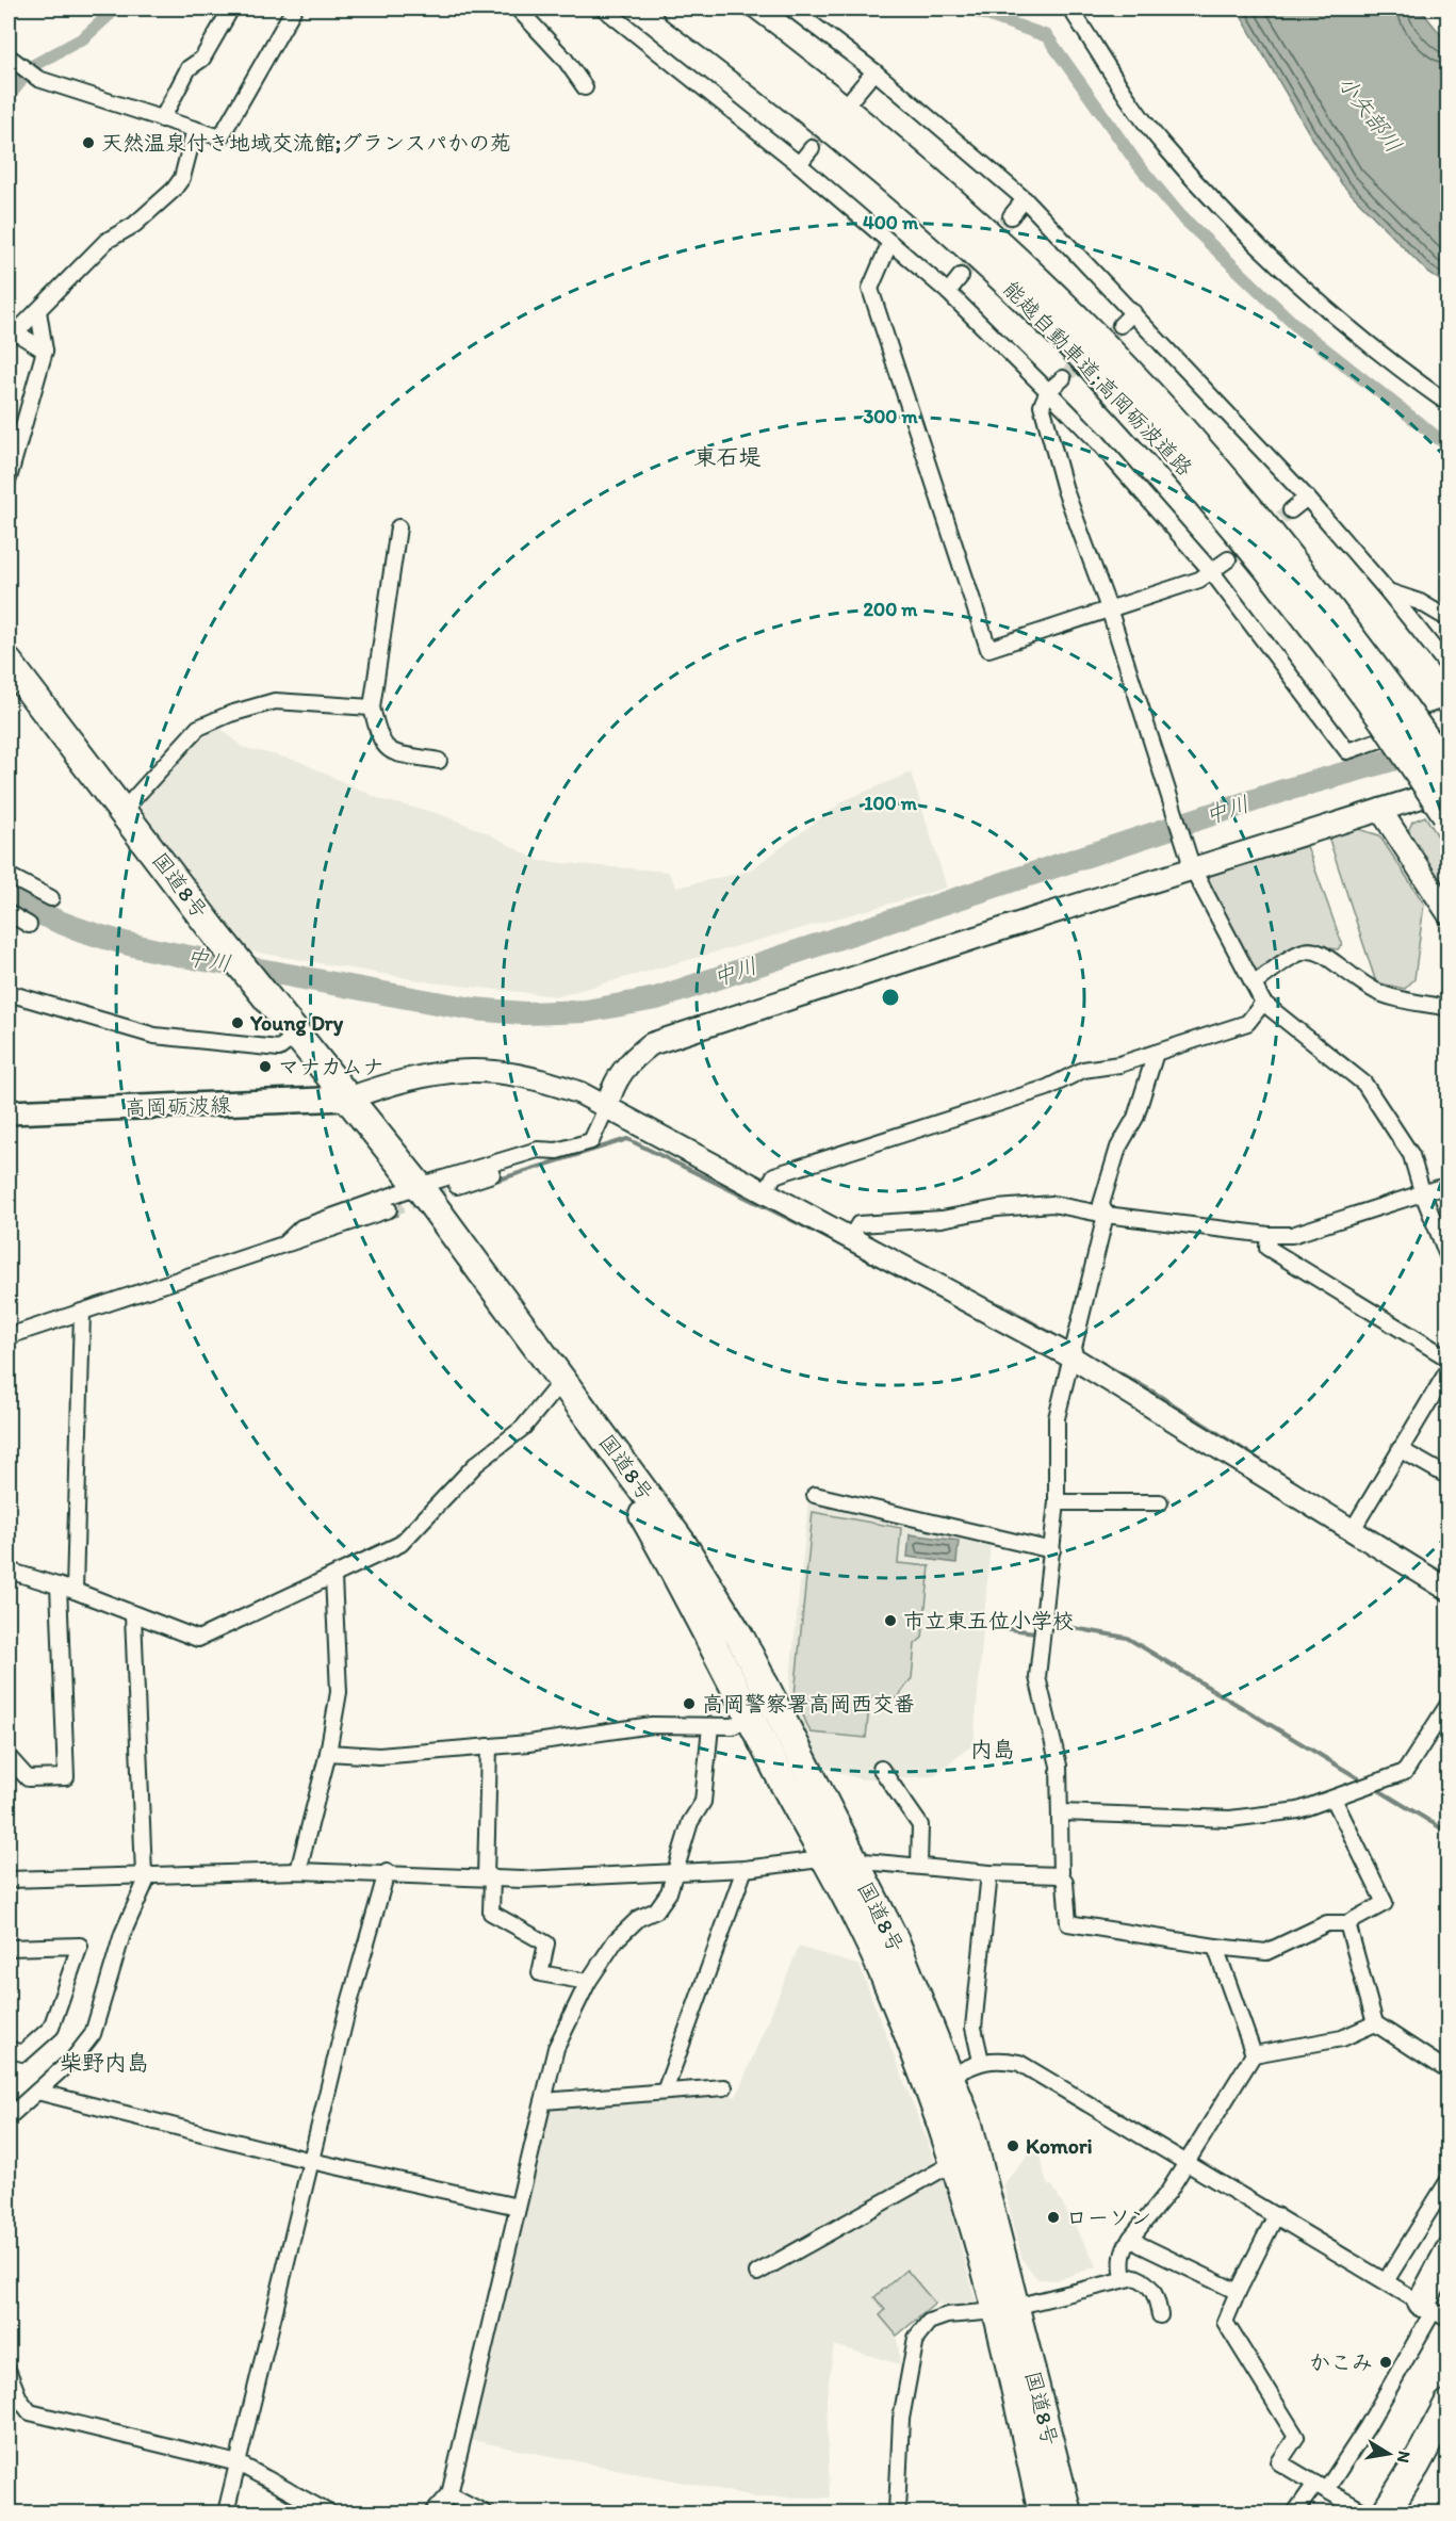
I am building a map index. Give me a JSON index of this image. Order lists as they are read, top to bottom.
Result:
{
  "streets": {
    "highway": ["能越自動車道;高岡砺波道路", "国道8号"],
    "main road": ["高岡砺波線"]
  },
  "crossings": [
    ["国道8号", "高岡砺波線"]
  ],
  "districts": ["東石堤", "内島", "柴野内島"],
  "water": ["小矢部川", "中川"],
  "places": [
    "天然温泉付き地域交流館;グランスパかの苑",
    "Young Dry",
    "マナカムナ",
    "市立東五位小学校",
    "高岡警察署高岡西交番",
    "Komori",
    "ローソン",
    "かこみ"
  ],
  "north": "right",
  "rings": [
    "400 m",
    "300 m",
    "200 m",
    "100 m"
  ]
}
